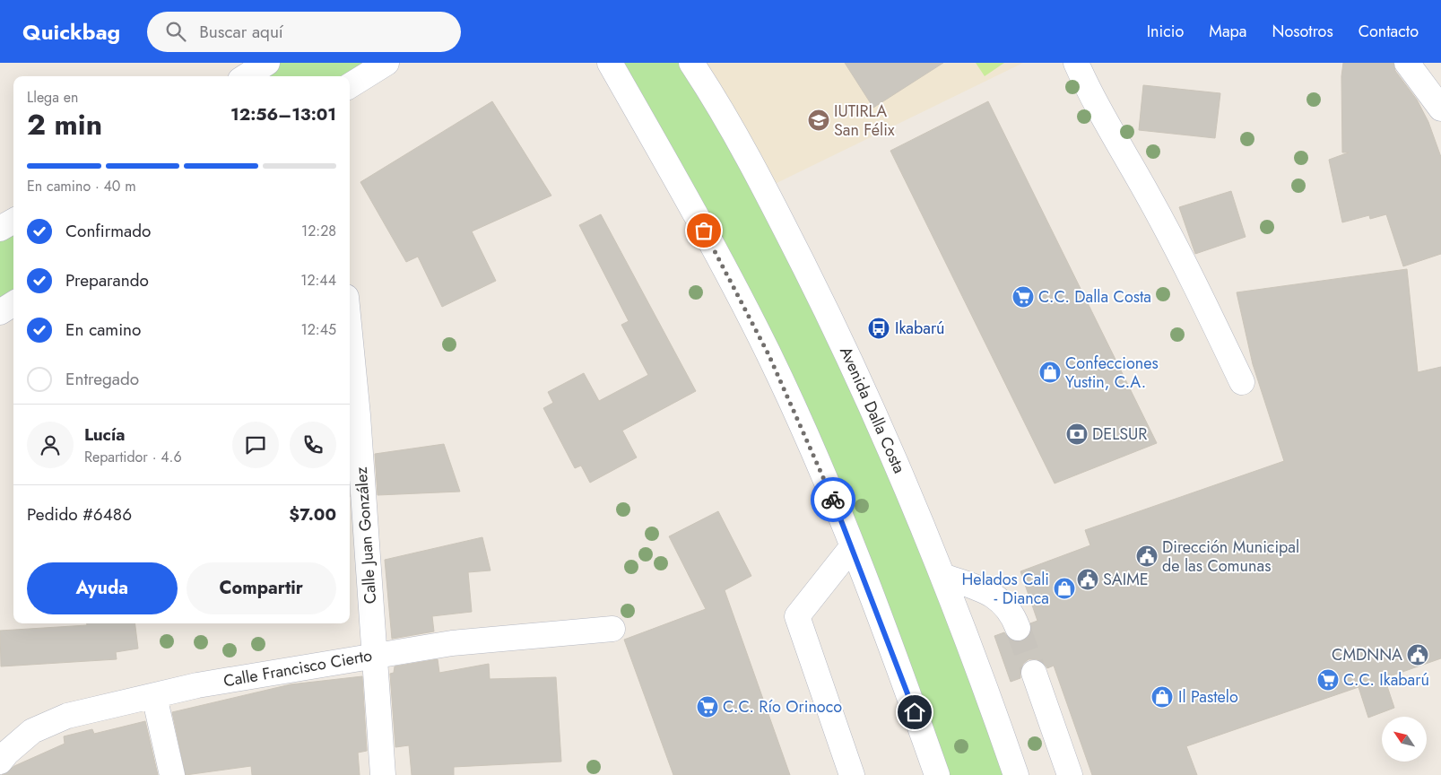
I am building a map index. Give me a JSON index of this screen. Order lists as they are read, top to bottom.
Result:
{
  "streets": {
    "street": ["Avenida Dalla Costa", "Calle Juan González", "Calle Francisco Cierto"]
  },
  "crossings": [
    ["Calle Juan González", "Calle Francisco Cierto"]
  ],
  "places": {
    "school or university": ["IUTIRLA San Félix"],
    "supermarket": ["C.C. Dalla Costa", "C.C. Ikabarú", "C.C. Río Orinoco"],
    "bus stop": ["Ikabarú"],
    "shop": ["Confecciones Yustin, C.A.", "Helados Cali - Dianca", "Il Pastelo"],
    "bank": ["DELSUR"],
    "public building": ["Dirección Municipal de las Comunas", "SAIME", "CMDNNA"]
  },
  "north": "top left",
  "page": {
    "header": "Quickbag",
    "search": "Buscar aquí",
    "nav": [
      "Inicio",
      "Mapa",
      "Nosotros",
      "Contacto"
    ],
    "heading": ["2 min", "Llega en", "12:56–13:01"],
    "panel": [
      "Lucía",
      "Repartidor · 4.6",
      "Pedido #6486",
      "$7.00"
    ],
    "bar": "En camino · 40 m",
    "list": [
      ["Confirmado", "12:28"],
      ["Preparando", "12:44"],
      ["En camino", "12:45"],
      "Entregado"
    ],
    "buttons": ["Ayuda", "Compartir"]
  }
}
